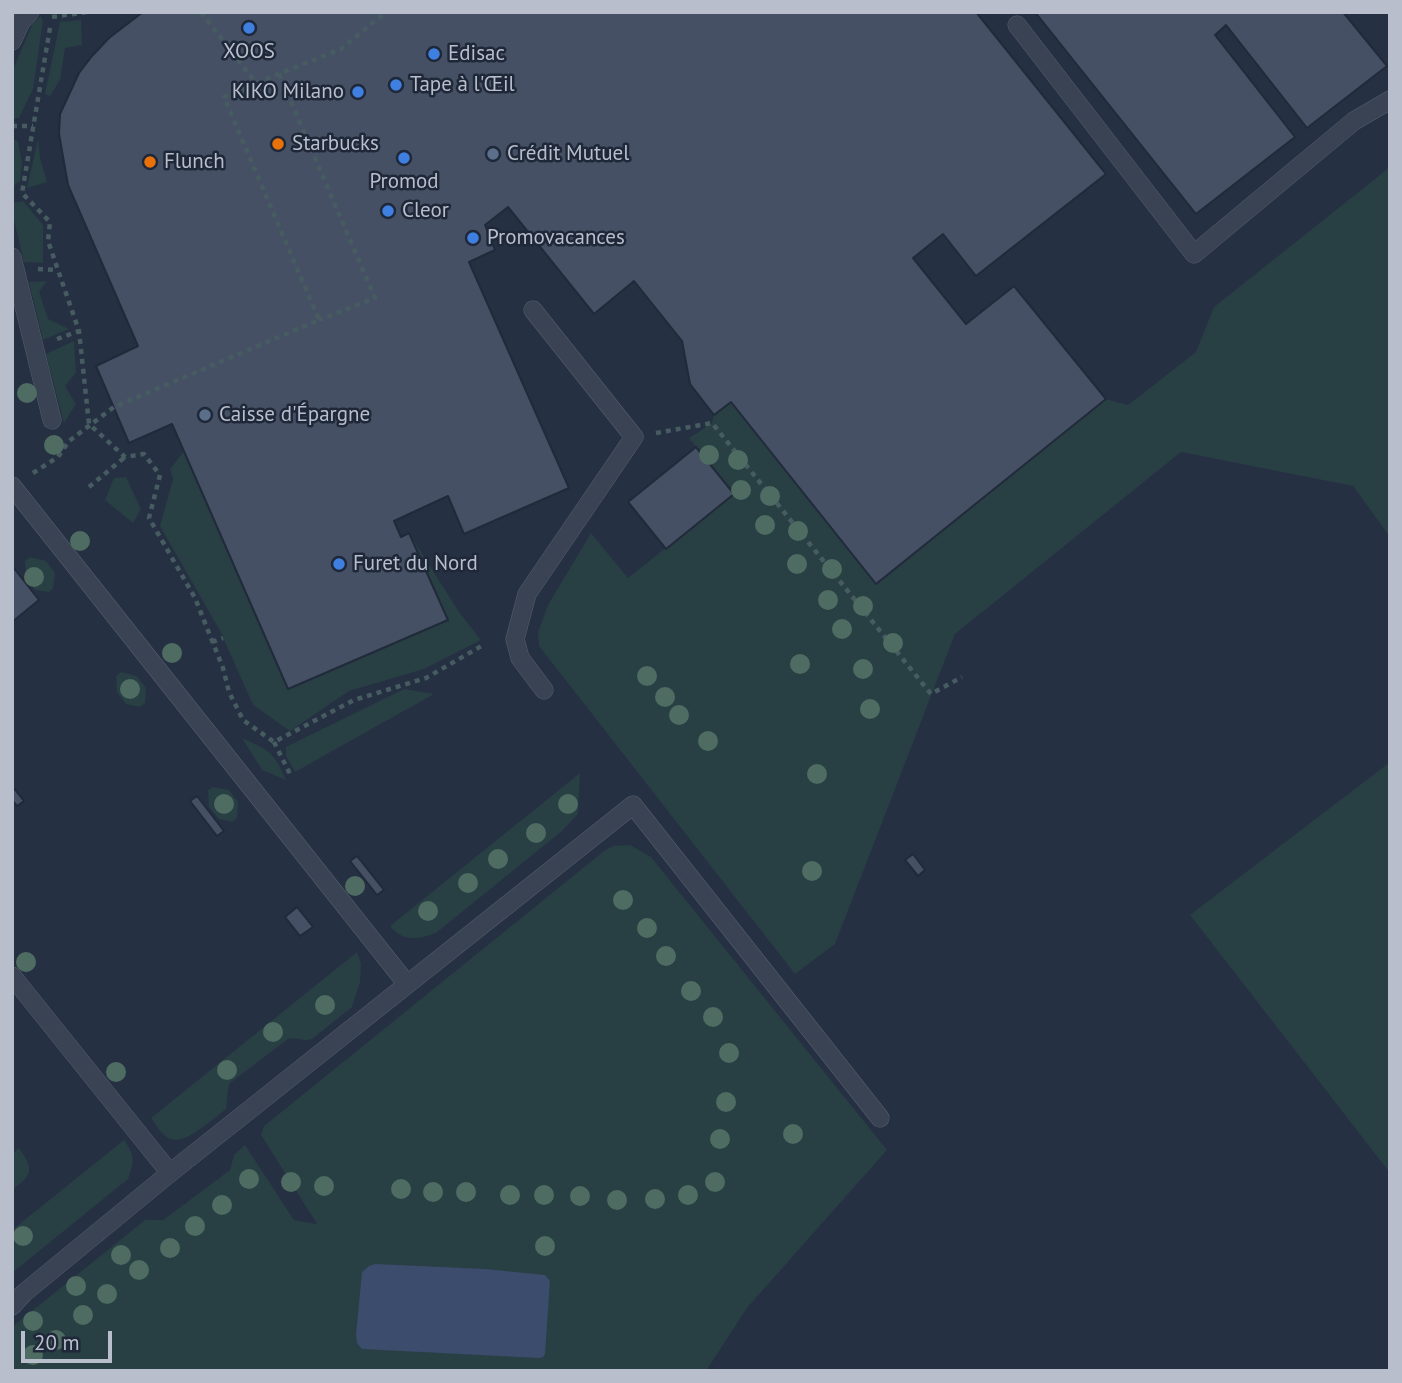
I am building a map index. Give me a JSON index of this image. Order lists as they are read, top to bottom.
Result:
{
  "places": [
    "XOOS",
    "Edisac",
    "Tape à l'Œil",
    "KIKO Milano",
    "Starbucks",
    "Crédit Mutuel",
    "Promod",
    "Flunch",
    "Cleor",
    "Promovacances",
    "Caisse d'Épargne",
    "Furet du Nord"
  ],
  "scale_bar": "20 m"
}
